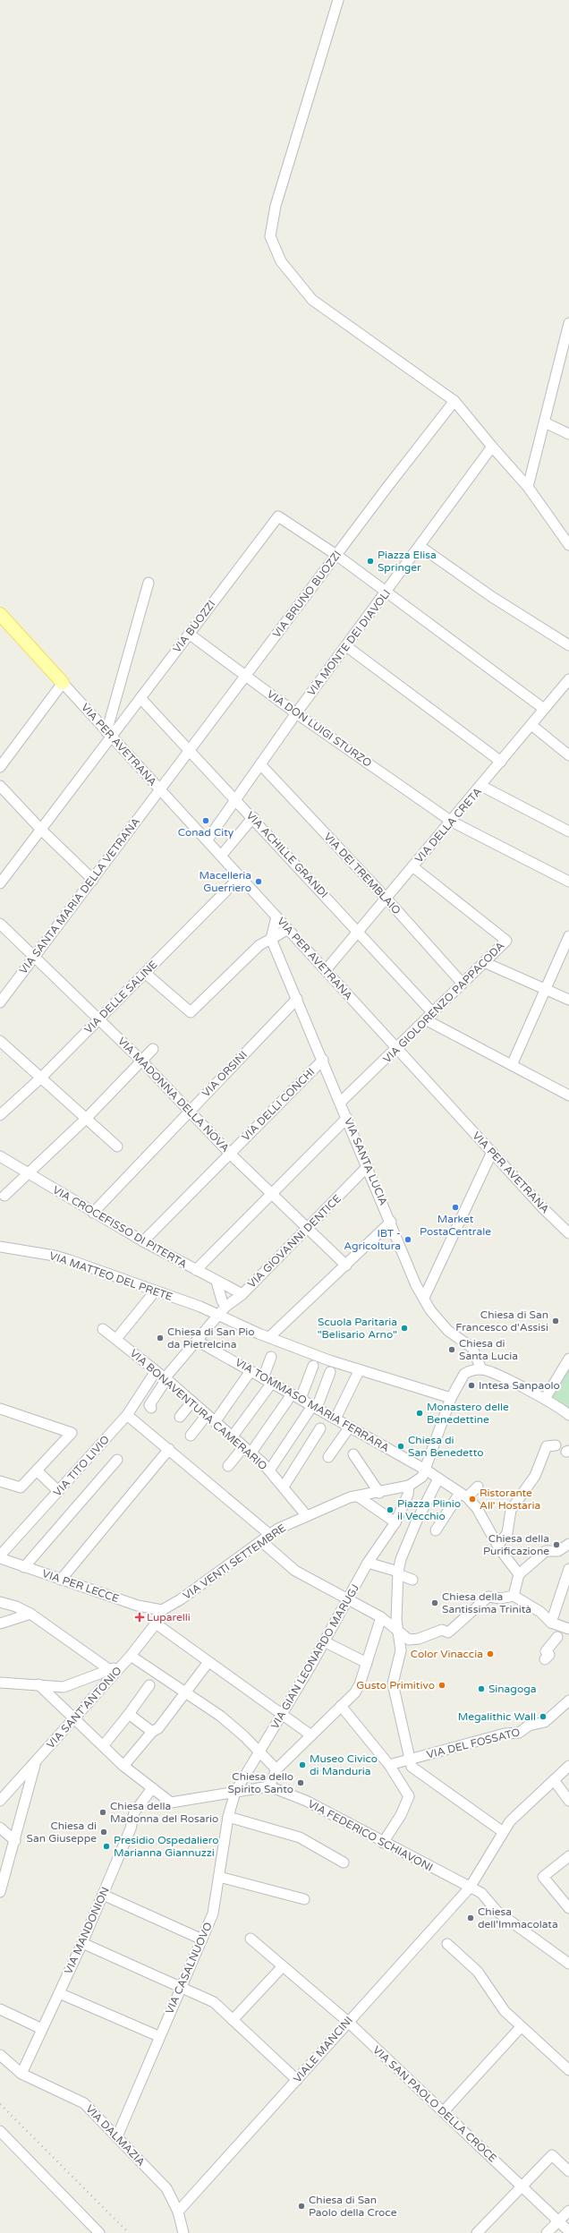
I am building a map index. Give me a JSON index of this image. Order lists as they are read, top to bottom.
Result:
{
  "streets": {
    "street": [
      "VIA BRUNO BUOZZI",
      "VIA BUOZZI",
      "VIA MONTE DEI DIAVOLI",
      "VIA DON LUIGI STURZO",
      "VIA PER AVETRANA",
      "VIA DELLA CRETA",
      "VIA ACHILLE GRANDI",
      "VIA DEI TREMBLAIO",
      "VIA SANTA MARIA DELLA VETRANA",
      "VIA DELLE SALINE",
      "VIA GIOLORENZO PAPPACODA",
      "VIA ORSINI",
      "VIA MADONNA DELLA NOVA",
      "VIA DELLI CONCHI",
      "VIA SANTA LUCIA",
      "VIA CROCEFISSO DI PITERTA",
      "VIA GIOVANNI DENTICE",
      "VIA MATTEO DEL PRETE",
      "VIA TOMMASO MARIA FERRARA",
      "VIA BONAVENTURA CAMERARIO",
      "VIA TITO LIVIO",
      "VIA VENTI SETTEMBRE",
      "VIA PER LECCE",
      "VIA GIAN LEONARDO MARUGJ",
      "VIA SANT'ANTONIO",
      "VIA DEL FOSSATO",
      "VIA FEDERICO SCHIAVONI",
      "VIA MANDONION",
      "VIA CASALNUOVO",
      "VIALE MANCINI",
      "VIA SAN PAOLO DELLA CROCE",
      "VIA DALMAZIA"
    ]
  },
  "crossings": [
    ["VIA BRUNO BUOZZI", "VIA BUOZZI"],
    ["VIA BRUNO BUOZZI", "VIA DON LUIGI STURZO"],
    ["VIA BRUNO BUOZZI", "VIA PER AVETRANA"],
    ["VIA BRUNO BUOZZI", "VIA ACHILLE GRANDI"],
    ["VIA BRUNO BUOZZI", "VIA SANTA MARIA DELLA VETRANA"],
    ["VIA BUOZZI", "VIA DON LUIGI STURZO"],
    ["VIA BUOZZI", "VIA PER AVETRANA"],
    ["VIA BUOZZI", "VIA ACHILLE GRANDI"],
    ["VIA MONTE DEI DIAVOLI", "VIA DON LUIGI STURZO"],
    ["VIA MONTE DEI DIAVOLI", "VIA PER AVETRANA"],
    ["VIA MONTE DEI DIAVOLI", "VIA ACHILLE GRANDI"],
    ["VIA MONTE DEI DIAVOLI", "VIA DEI TREMBLAIO"],
    ["VIA DON LUIGI STURZO", "VIA DELLA CRETA"],
    ["VIA PER AVETRANA", "VIA DELLA CRETA"],
    ["VIA PER AVETRANA", "VIA SANTA MARIA DELLA VETRANA"],
    ["VIA PER AVETRANA", "VIA DELLE SALINE"],
    ["VIA PER AVETRANA", "VIA GIOLORENZO PAPPACODA"],
    ["VIA DELLA CRETA", "VIA ACHILLE GRANDI"],
    ["VIA DELLA CRETA", "VIA DEI TREMBLAIO"],
    ["VIA DELLA CRETA", "VIA GIOLORENZO PAPPACODA"],
    ["VIA ACHILLE GRANDI", "VIA GIOLORENZO PAPPACODA"],
    ["VIA DEI TREMBLAIO", "VIA GIOLORENZO PAPPACODA"],
    ["VIA SANTA MARIA DELLA VETRANA", "VIA MADONNA DELLA NOVA"],
    ["VIA DELLE SALINE", "VIA MADONNA DELLA NOVA"],
    ["VIA GIOLORENZO PAPPACODA", "VIA SANTA LUCIA"],
    ["VIA ORSINI", "VIA MADONNA DELLA NOVA"],
    ["VIA ORSINI", "VIA SANTA LUCIA"],
    ["VIA ORSINI", "VIA CROCEFISSO DI PITERTA"],
    ["VIA MADONNA DELLA NOVA", "VIA DELLI CONCHI"],
    ["VIA MADONNA DELLA NOVA", "VIA GIOVANNI DENTICE"],
    ["VIA DELLI CONCHI", "VIA SANTA LUCIA"],
    ["VIA DELLI CONCHI", "VIA CROCEFISSO DI PITERTA"],
    ["VIA SANTA LUCIA", "VIA GIOVANNI DENTICE"],
    ["VIA SANTA LUCIA", "VIA VENTI SETTEMBRE"],
    ["VIA CROCEFISSO DI PITERTA", "VIA GIOVANNI DENTICE"],
    ["VIA GIOVANNI DENTICE", "VIA MATTEO DEL PRETE"],
    ["VIA GIOVANNI DENTICE", "VIA TOMMASO MARIA FERRARA"],
    ["VIA GIOVANNI DENTICE", "VIA BONAVENTURA CAMERARIO"],
    ["VIA MATTEO DEL PRETE", "VIA VENTI SETTEMBRE"],
    ["VIA TOMMASO MARIA FERRARA", "VIA VENTI SETTEMBRE"],
    ["VIA BONAVENTURA CAMERARIO", "VIA TITO LIVIO"],
    ["VIA BONAVENTURA CAMERARIO", "VIA VENTI SETTEMBRE"],
    ["VIA TITO LIVIO", "VIA PER LECCE"],
    ["VIA VENTI SETTEMBRE", "VIA PER LECCE"],
    ["VIA VENTI SETTEMBRE", "VIA SANT'ANTONIO"],
    ["VIA PER LECCE", "VIA SANT'ANTONIO"],
    ["VIA GIAN LEONARDO MARUGJ", "VIA CASALNUOVO"],
    ["VIA FEDERICO SCHIAVONI", "VIALE MANCINI"],
    ["VIA MANDONION", "VIA DALMAZIA"],
    ["VIA CASALNUOVO", "VIA DALMAZIA"],
    ["VIALE MANCINI", "VIA SAN PAOLO DELLA CROCE"],
    ["VIALE MANCINI", "VIA DALMAZIA"]
  ],
  "places": {
    "other": [
      "Piazza Elisa Springer",
      "Conad City",
      "Macelleria Guerriero",
      "Market PostaCentrale",
      "IBT - Agricoltura",
      "Chiesa di San Francesco d'Assisi",
      "Scuola Paritaria \"Belisario Arno\"",
      "Chiesa di San Pio da Pietrelcina",
      "Chiesa di Santa Lucia",
      "Intesa Sanpaolo",
      "Monastero delle Benedettine",
      "Chiesa di San Benedetto",
      "Ristorante All' Hostaria",
      "Piazza Plinio il Vecchio",
      "Chiesa della Purificazione",
      "Chiesa della Santissima Trinità",
      "Color Vinaccia",
      "Gusto Primitivo",
      "Sinagoga",
      "Megalithic Wall",
      "Museo Civico di Manduria",
      "Chiesa dello Spirito Santo",
      "Chiesa della Madonna del Rosario",
      "Chiesa di San Giuseppe",
      "Presidio Ospedaliero Marianna Giannuzzi",
      "Chiesa dell'Immacolata",
      "Chiesa di San Paolo della Croce"
    ],
    "health": ["Luparelli"]
  }
}
